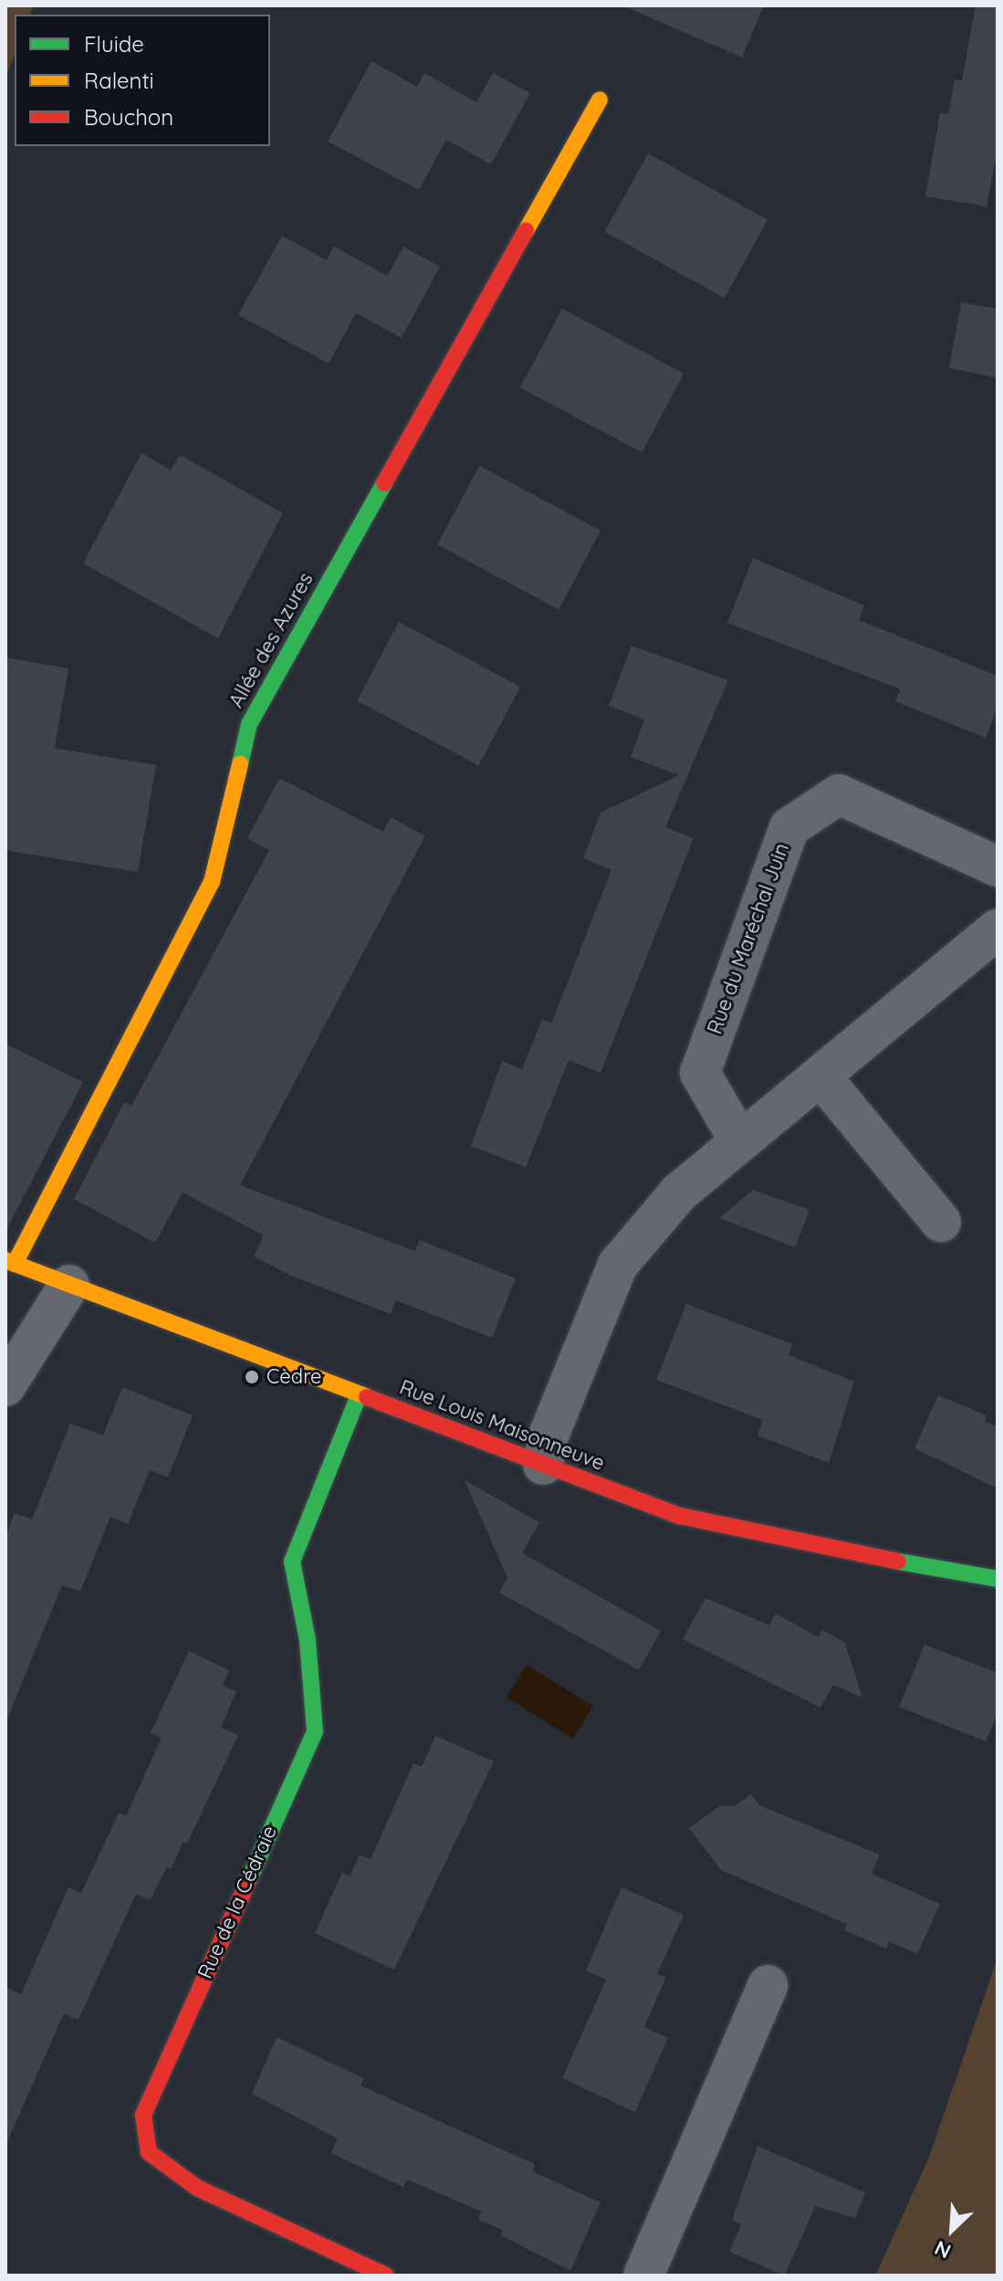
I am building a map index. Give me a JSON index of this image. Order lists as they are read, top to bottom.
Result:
{
  "streets": {
    "street": [
      "Allée des Azures",
      "Rue du Maréchal Juin",
      "Rue Louis Maisonneuve",
      "Rue de la Cédraie"
    ]
  },
  "crossings": [
    ["Allée des Azures", "Rue Louis Maisonneuve"],
    ["Rue Louis Maisonneuve", "Rue de la Cédraie"]
  ],
  "places": ["Cèdre"],
  "legend": ["Fluide", "Ralenti", "Bouchon"],
  "north": "bottom left"
}
